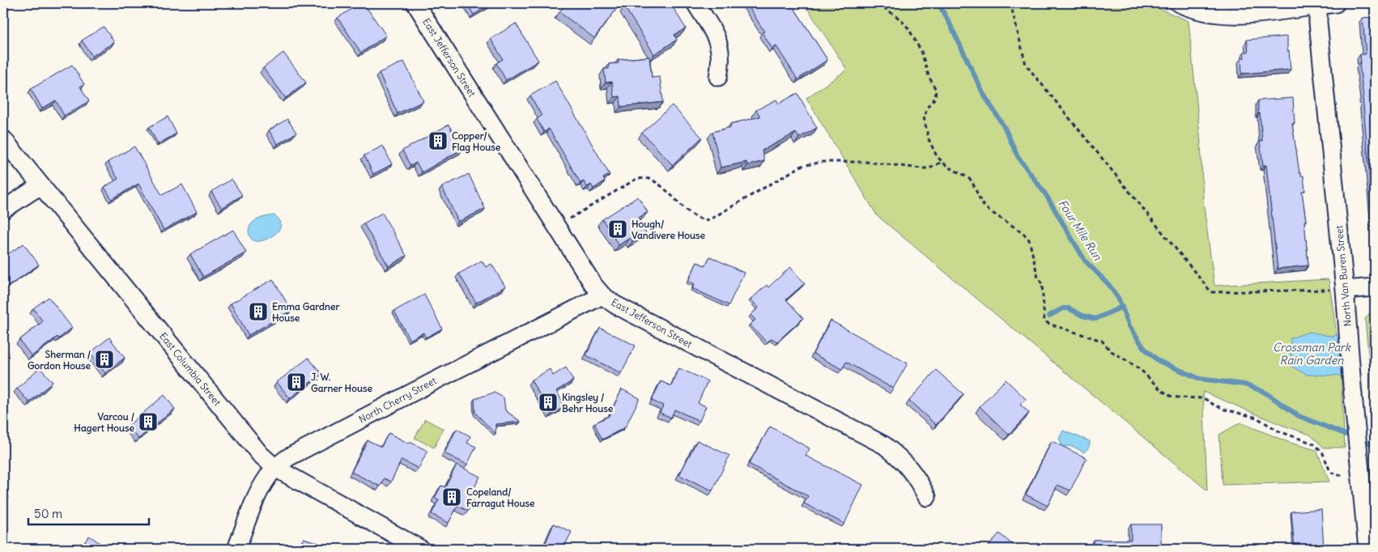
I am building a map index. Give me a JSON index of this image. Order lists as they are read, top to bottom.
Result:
{
  "streets": {
    "street": [
      "East Jefferson Street",
      "North Van Buren Street",
      "East Columbia Street",
      "North Cherry Street"
    ]
  },
  "crossings": [
    ["East Jefferson Street", "North Cherry Street"],
    ["East Columbia Street", "North Cherry Street"]
  ],
  "water": ["Four Mile Run", "Crossman Park Rain Garden"],
  "places": {
    "building": [
      "Copper/ Flag House",
      "Hough/ Vandivere House",
      "Emma Gardner House",
      "Sherman / Gordon House",
      "J. W. Garner House",
      "Kingsley / Behr House",
      "Varcou / Hagert House",
      "Copeland/ Farragut House"
    ]
  },
  "scale_bar": "50 m"
}
